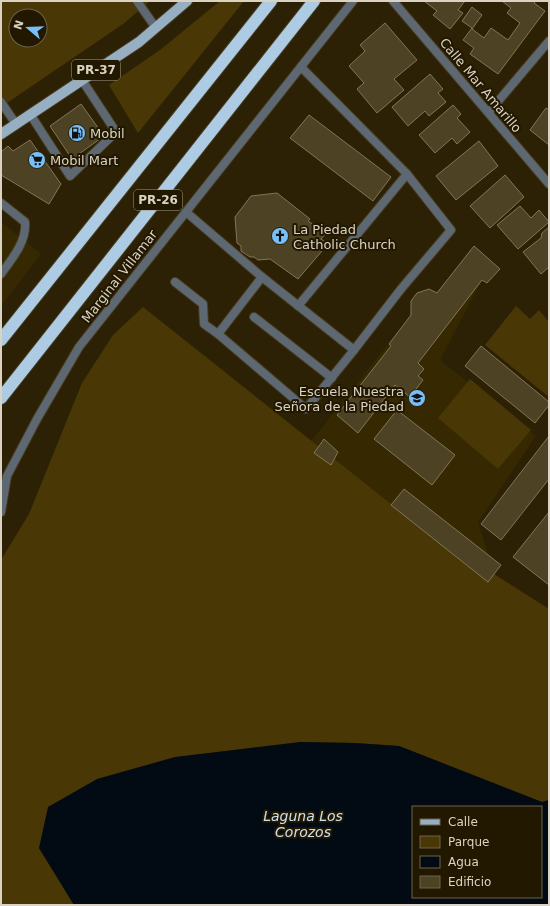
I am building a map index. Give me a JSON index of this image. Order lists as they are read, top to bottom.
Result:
{
  "streets": {
    "highway": ["PR-26"],
    "main road": ["PR-37"],
    "street": ["Calle Mar Amarillo", "Marginal Villamar"]
  },
  "water": ["Laguna Los Corozos"],
  "places": {
    "fuel station": ["Mobil"],
    "supermarket": ["Mobil Mart"],
    "church": ["La Piedad Catholic Church"],
    "school or university": ["Escuela Nuestra Señora de la Piedad"]
  },
  "legend": [
    "Calle",
    "Parque",
    "Agua",
    "Edificio"
  ],
  "north": "left"
}
